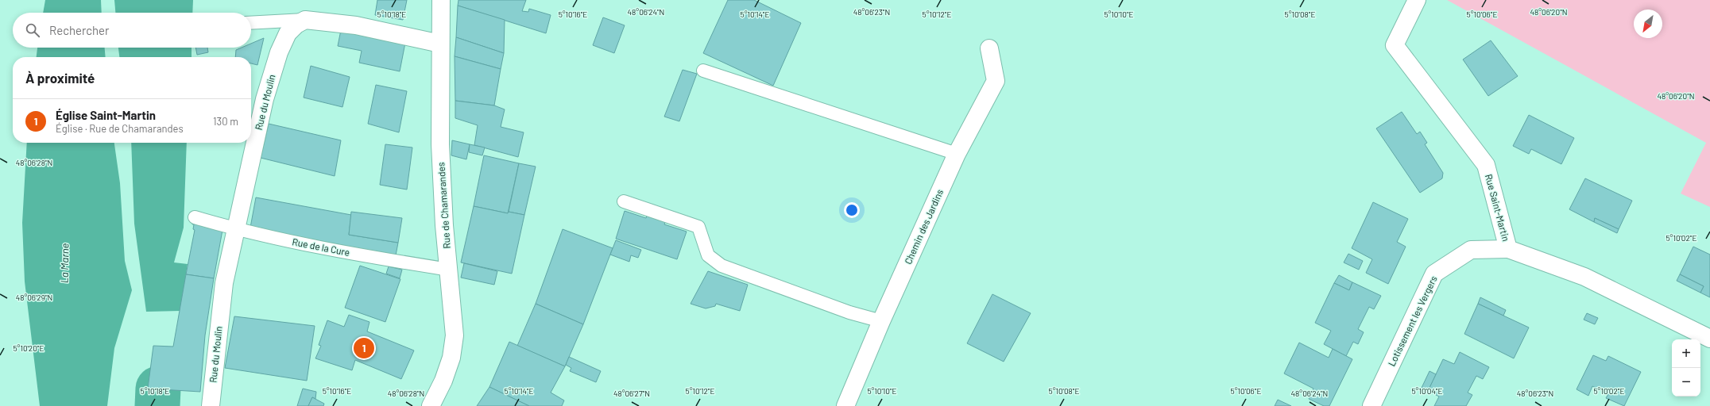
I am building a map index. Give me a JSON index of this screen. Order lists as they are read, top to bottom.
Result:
{
  "streets": {
    "street": [
      "Rue du Moulin",
      "Rue de Chamarandes",
      "Rue Saint-Martin",
      "Chemin des Jardins",
      "Lotissement les Vergers"
    ],
    "lane": ["Rue de la Cure"]
  },
  "crossings": [
    ["Rue du Moulin", "Rue de la Cure"],
    ["Rue de Chamarandes", "Rue de la Cure"],
    ["Rue Saint-Martin", "Lotissement les Vergers"]
  ],
  "water": ["La Marne"],
  "north": "bottom left",
  "page": {
    "search": "Rechercher",
    "heading": "À proximité",
    "list": [
      {
        "mark": "1",
        "name": "Église Saint-Martin",
        "note": "Église · Rue de Chamarandes",
        "value": "130 m"
      }
    ],
    "pins": "1",
    "map_buttons": ["+", "−"]
  },
  "coordinates": [
    "48°06'20\"N",
    "48°06'24\"N",
    "48°06'23\"N",
    "5°10'18\"E",
    "5°10'16\"E",
    "5°10'14\"E",
    "5°10'12\"E",
    "5°10'10\"E",
    "5°10'08\"E",
    "5°10'06\"E",
    "48°06'28\"N",
    "5°10'02\"E",
    "48°06'29\"N",
    "5°10'20\"E",
    "5°10'04\"E",
    "48°06'27\"N"
  ]
}
